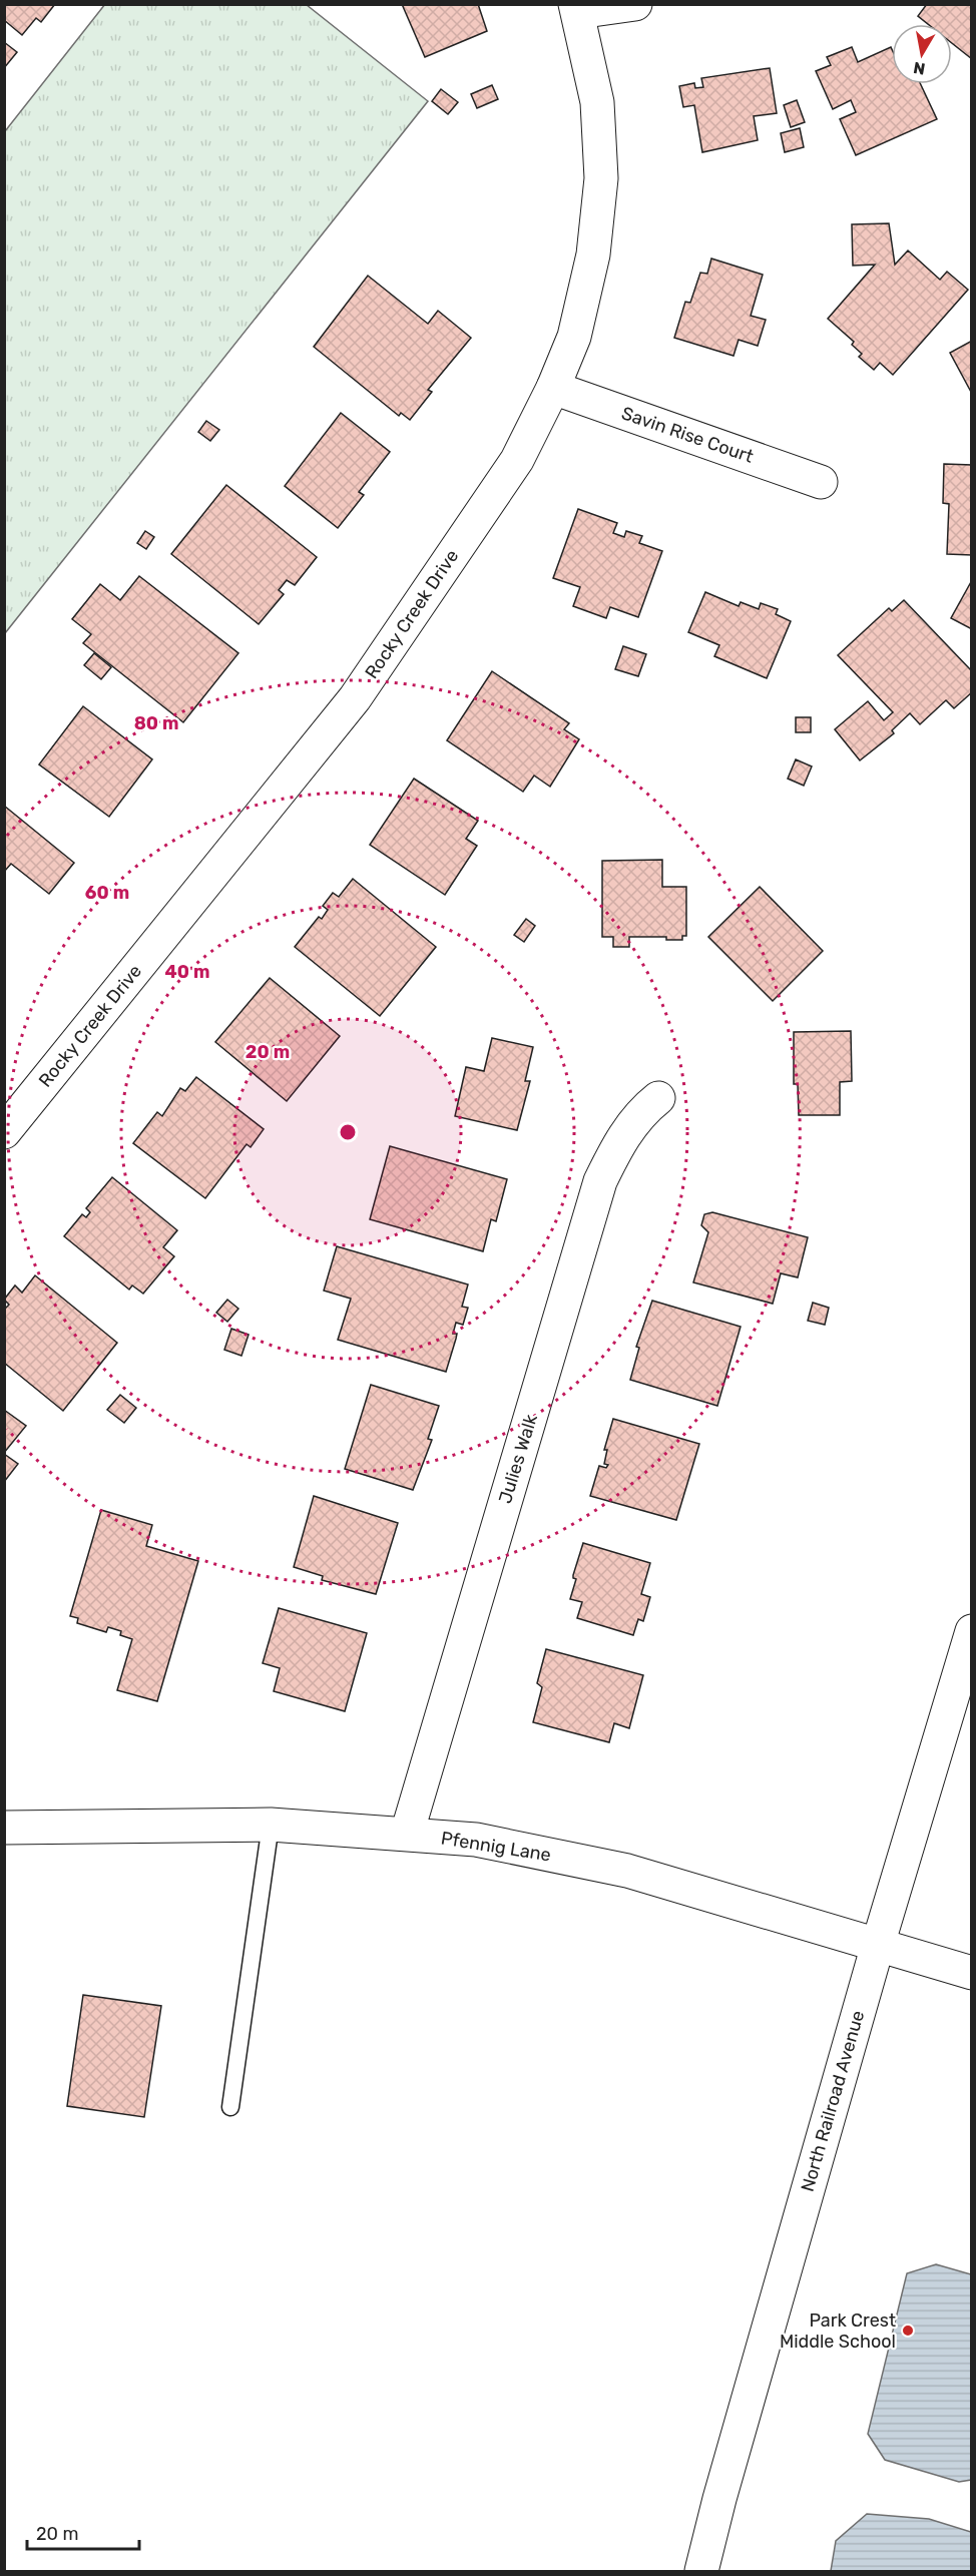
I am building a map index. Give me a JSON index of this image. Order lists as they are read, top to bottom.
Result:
{
  "streets": {
    "street": [
      "Savin Rise Court",
      "Rocky Creek Drive",
      "Julies Walk",
      "Pfennig Lane",
      "North Railroad Avenue"
    ]
  },
  "crossings": [
    ["Savin Rise Court", "Rocky Creek Drive"],
    ["Julies Walk", "Pfennig Lane"],
    ["Pfennig Lane", "North Railroad Avenue"]
  ],
  "places": ["Park Crest Middle School"],
  "scale_bar": "20 m",
  "north": "bottom",
  "rings": [
    "80 m",
    "60 m",
    "40 m",
    "20 m"
  ]
}
